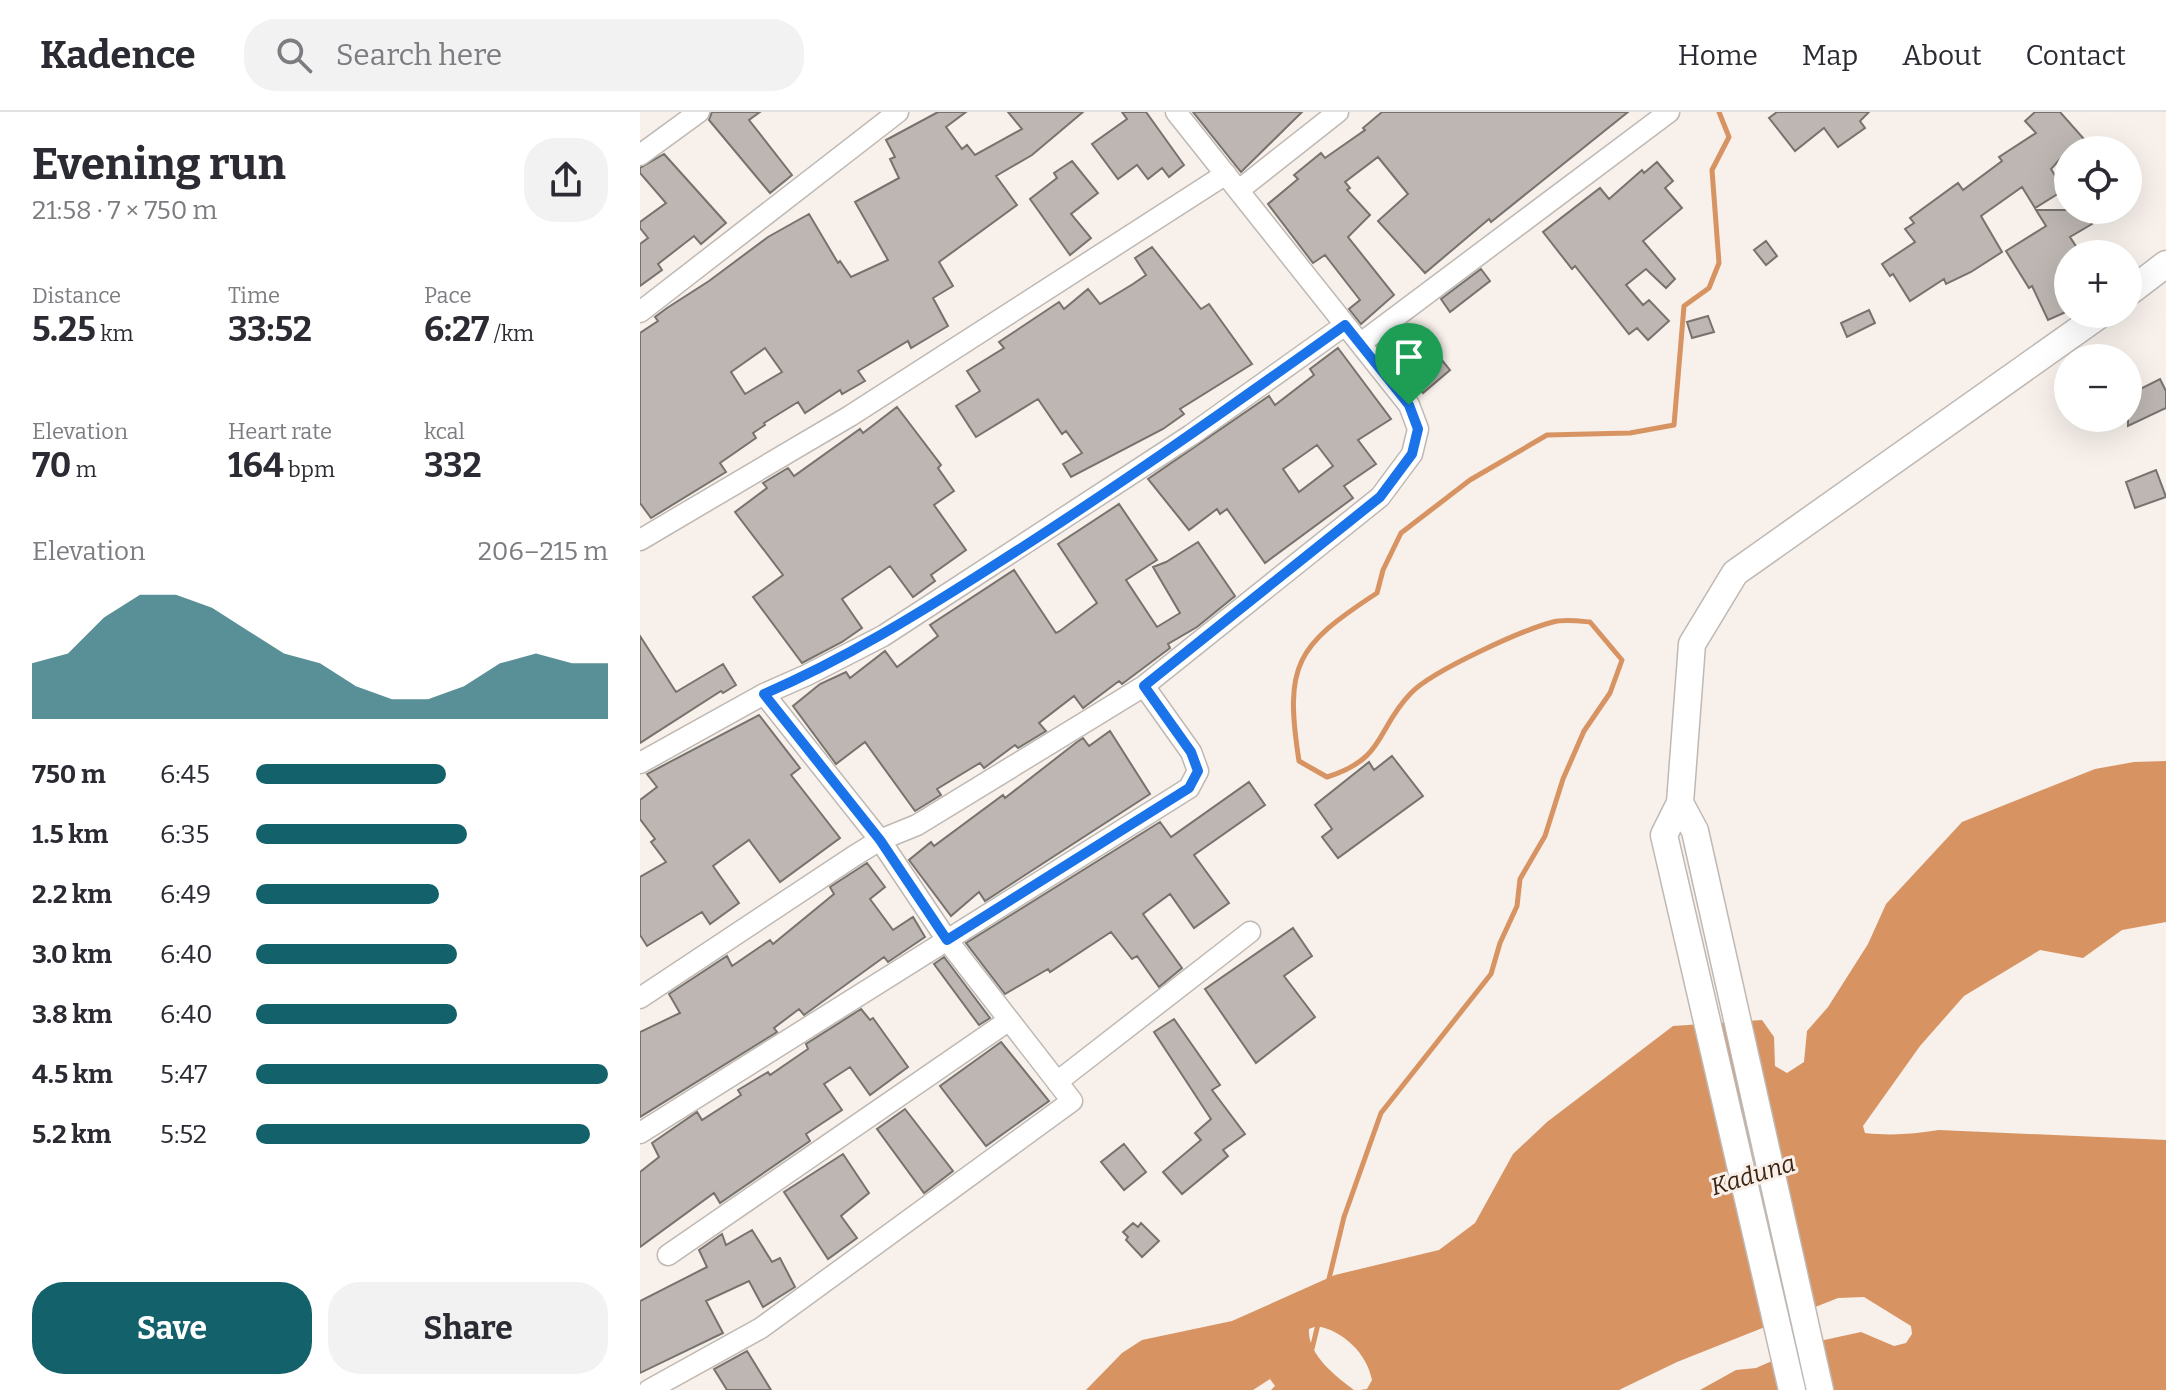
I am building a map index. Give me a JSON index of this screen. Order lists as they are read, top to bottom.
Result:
{
  "water": ["Kaduna"],
  "page": {
    "header": "Kadence",
    "search": "Search here",
    "nav": [
      "Home",
      "Map",
      "About",
      "Contact"
    ],
    "heading": ["Evening run", "21:58 · 7 × 750 m"],
    "map_buttons": ["+", "−"],
    "stats": [
      ["Distance", "5.25 km"],
      ["Time", "33:52"],
      ["Pace", "6:27 /km"],
      ["Elevation", "70 m"],
      ["Heart rate", "164 bpm"],
      ["kcal", "332"]
    ],
    "chart": ["Elevation", "206–215 m"],
    "list": [
      {
        "name": "750 m",
        "note": "6:45"
      },
      {
        "name": "1.5 km",
        "note": "6:35"
      },
      {
        "name": "2.2 km",
        "note": "6:49"
      },
      {
        "name": "3.0 km",
        "note": "6:40"
      },
      {
        "name": "3.8 km",
        "note": "6:40"
      },
      {
        "name": "4.5 km",
        "note": "5:47"
      },
      {
        "name": "5.2 km",
        "note": "5:52"
      }
    ],
    "buttons": ["Save", "Share"]
  }
}
